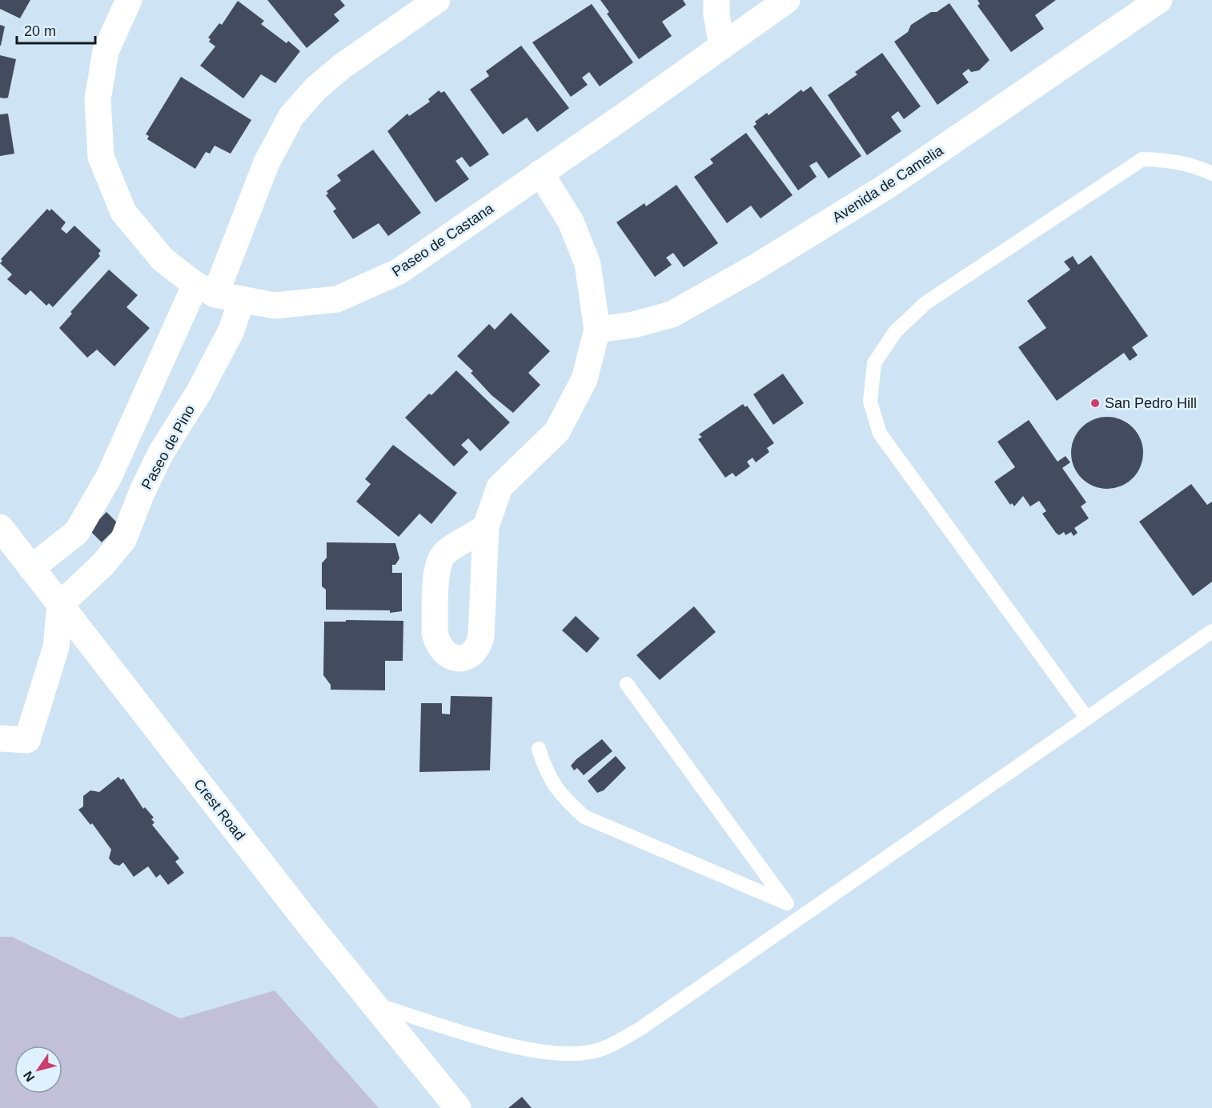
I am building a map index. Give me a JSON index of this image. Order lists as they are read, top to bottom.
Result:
{
  "streets": {
    "street": [
      "Avenida de Camelia",
      "Paseo de Castana",
      "Paseo de Pino",
      "Crest Road"
    ]
  },
  "crossings": [
    ["Paseo de Castana", "Paseo de Pino"],
    ["Paseo de Pino", "Crest Road"]
  ],
  "places": ["San Pedro Hill"],
  "scale_bar": "20 m",
  "north": "bottom left"
}
